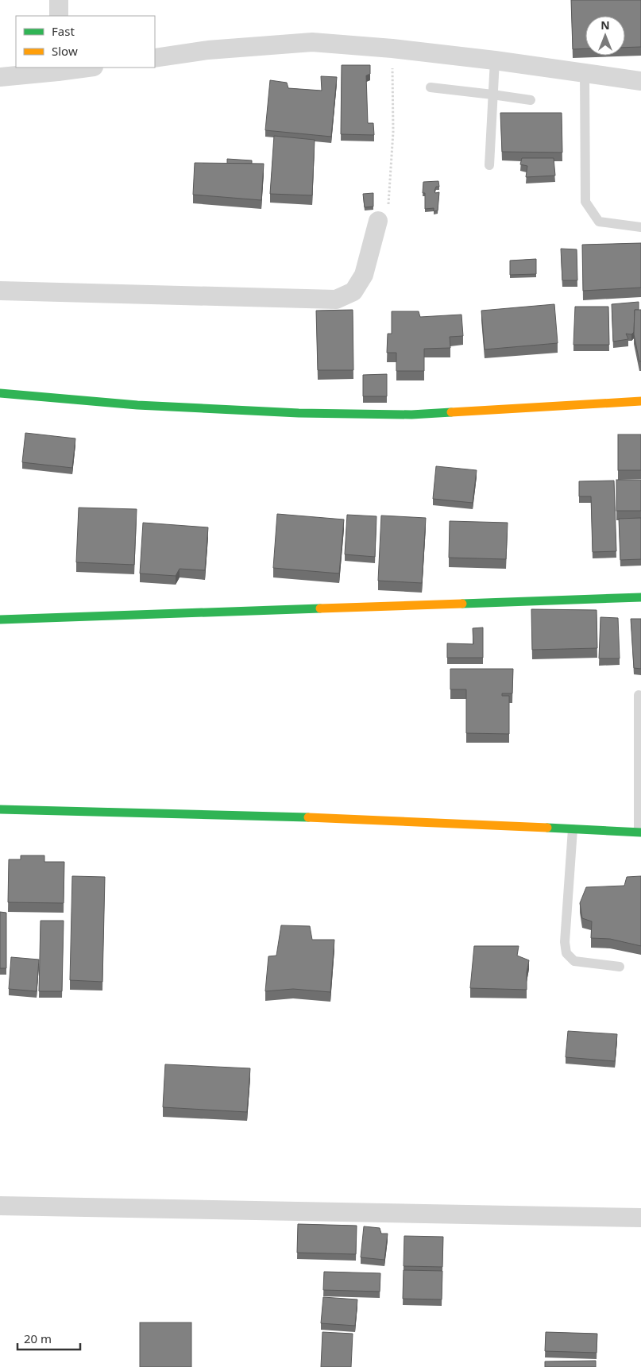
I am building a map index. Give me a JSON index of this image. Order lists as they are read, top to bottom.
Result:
{
  "legend": ["Fast", "Slow"],
  "scale_bar": "20 m",
  "north": "top"
}
